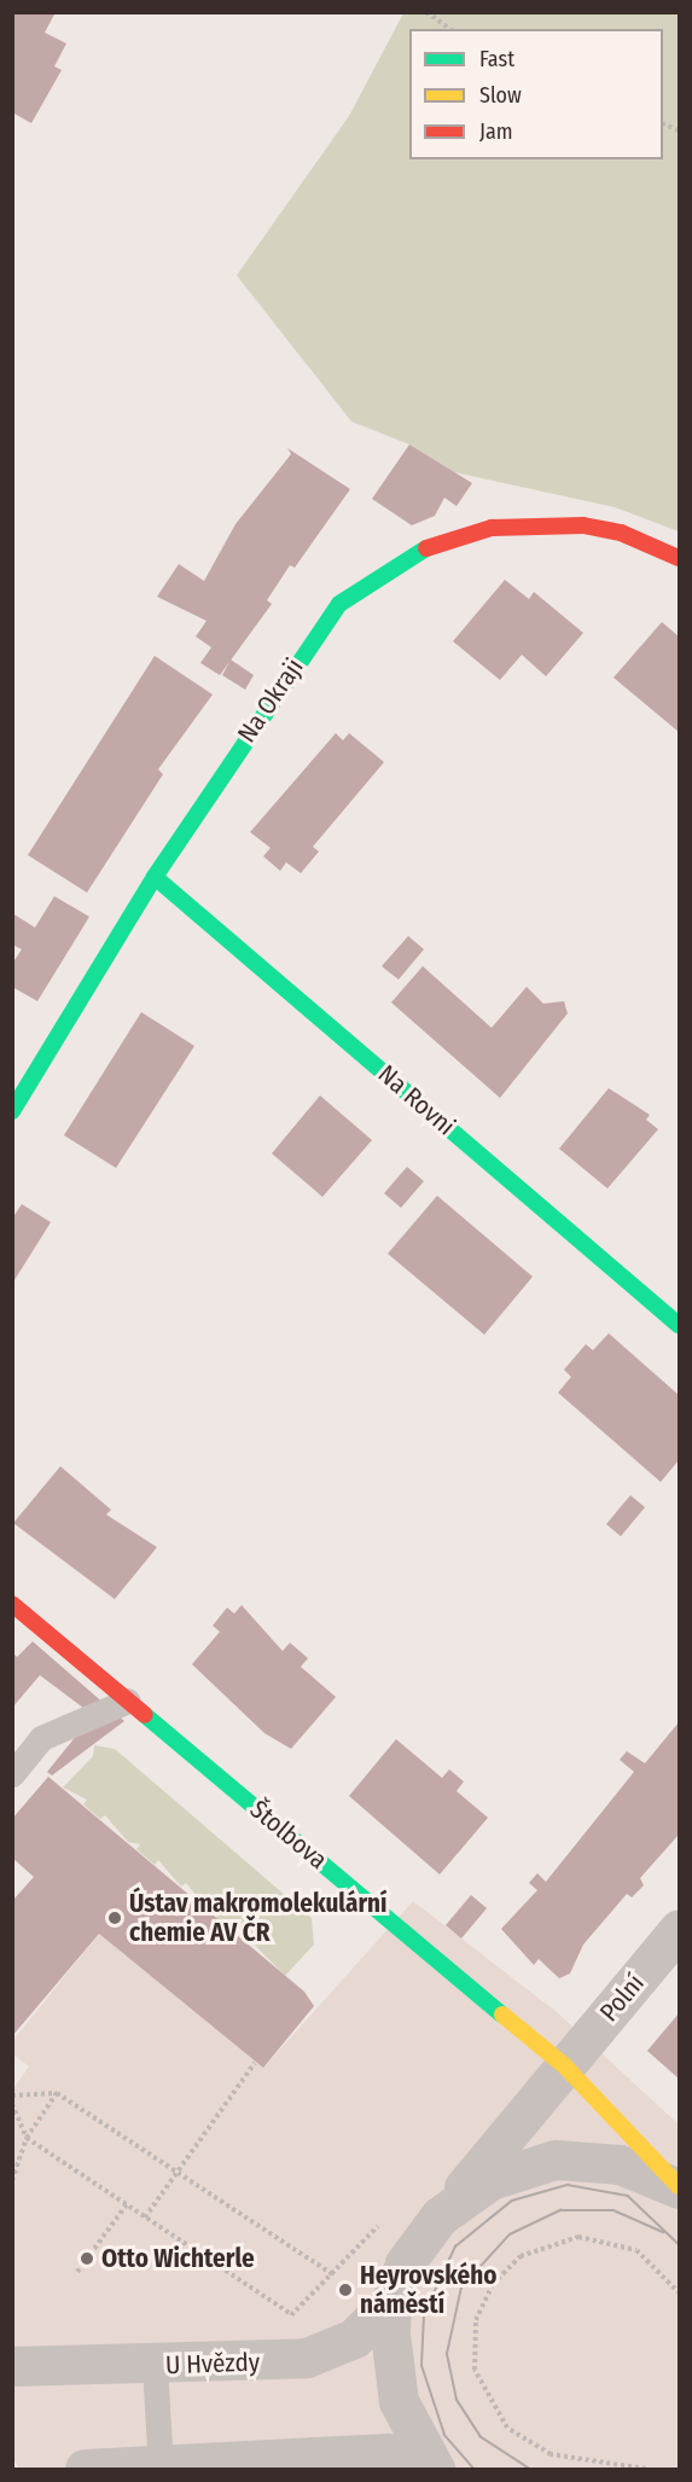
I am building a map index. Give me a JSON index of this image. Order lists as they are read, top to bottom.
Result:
{
  "streets": {
    "street": [
      "Na Okraji",
      "Na Rovni",
      "Štolbova",
      "Polní",
      "U Hvězdy"
    ]
  },
  "crossings": [
    ["Na Okraji", "Na Rovni"],
    ["Štolbova", "Polní"]
  ],
  "places": ["Ústav makromolekulární chemie AV ČR", "Otto Wichterle", "Heyrovského náměstí"],
  "legend": ["Fast", "Slow", "Jam"]
}
